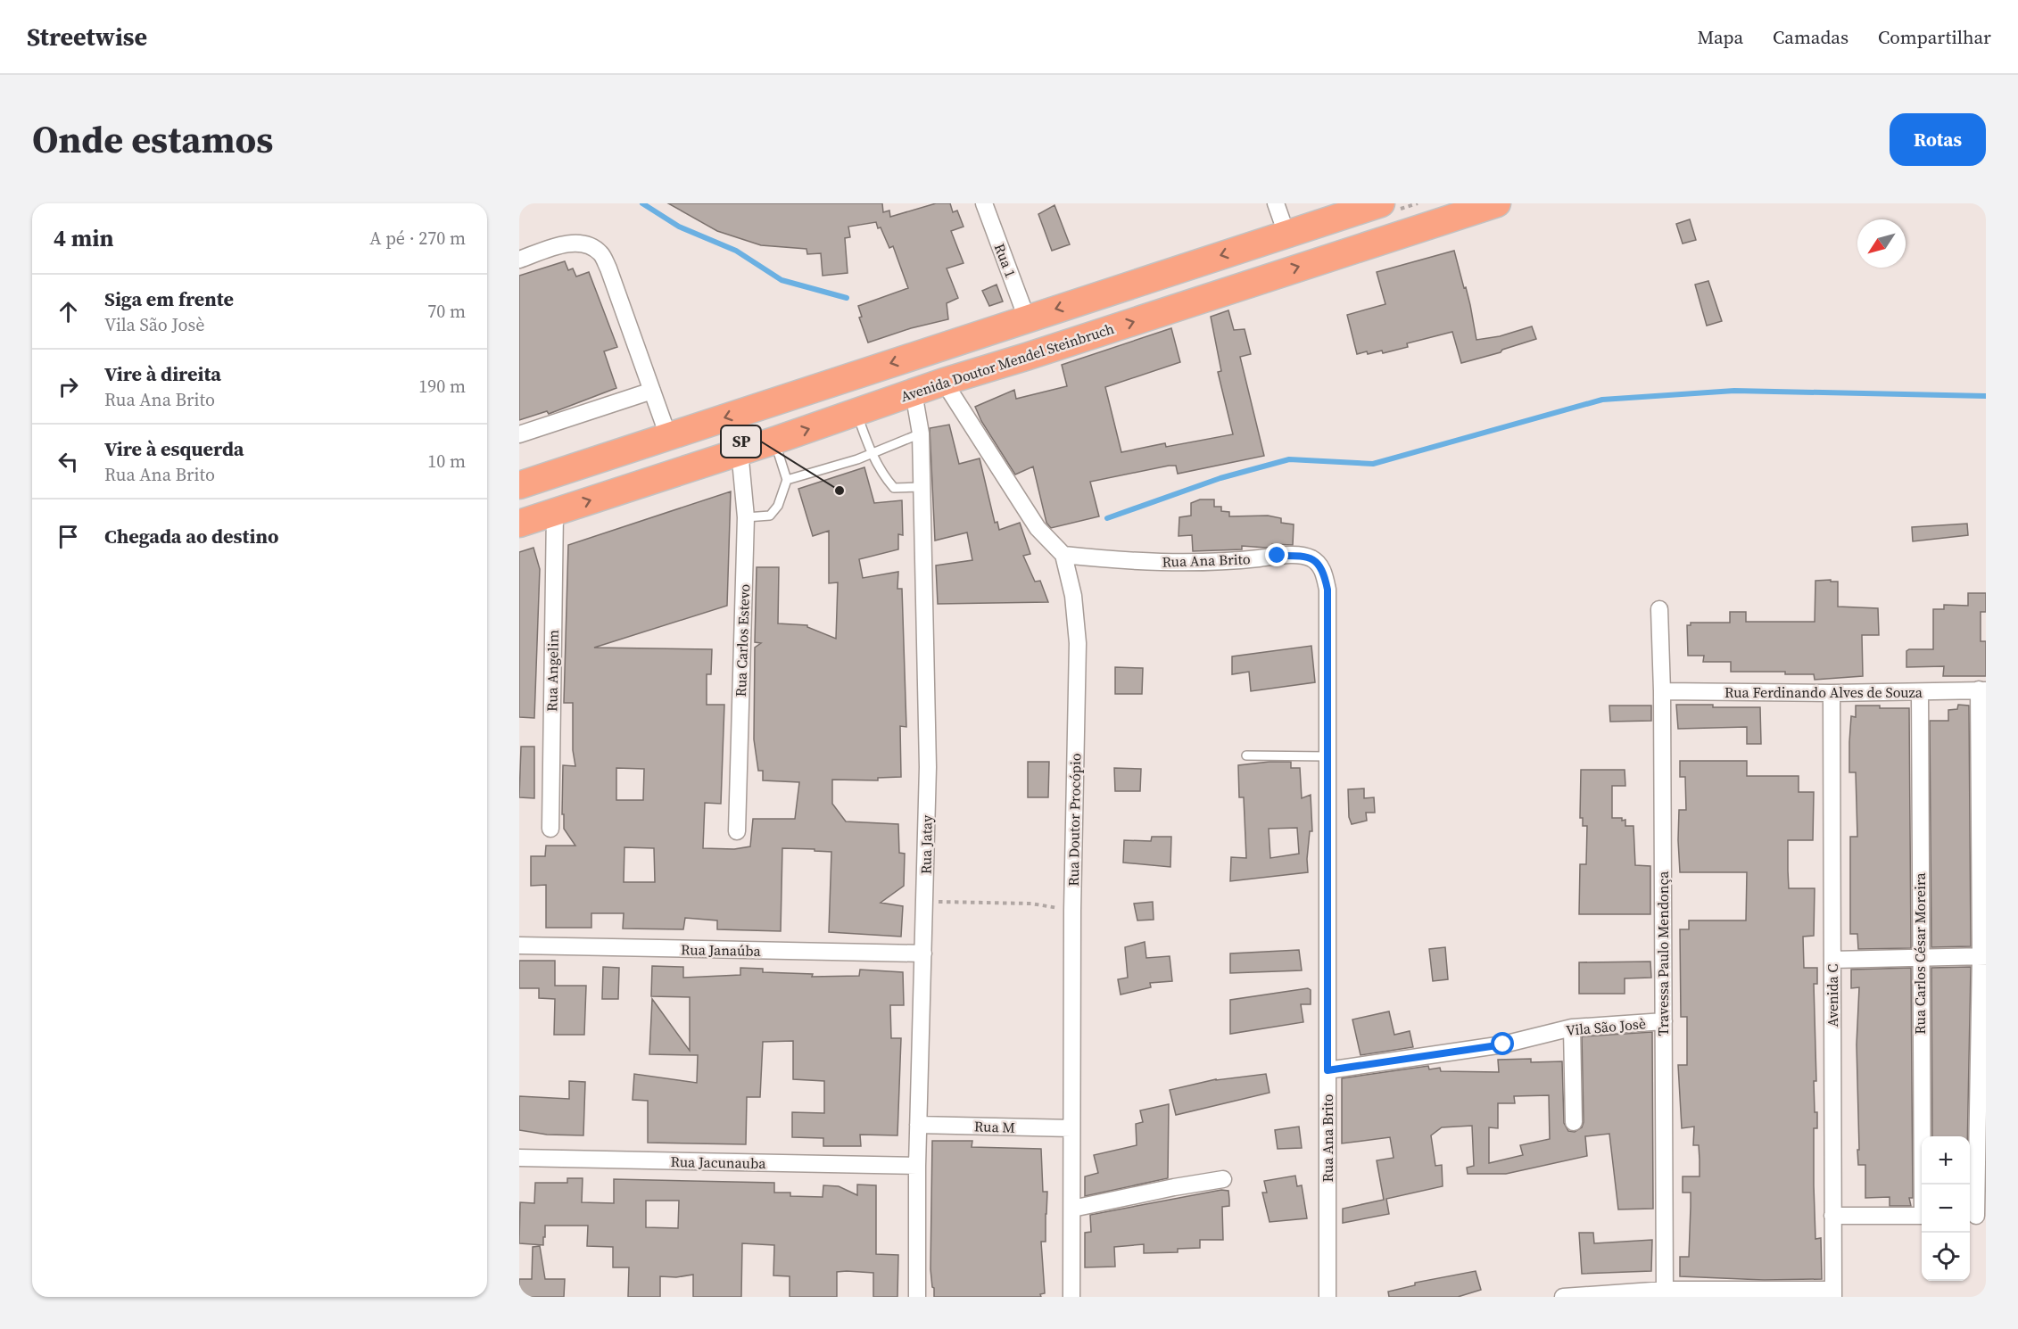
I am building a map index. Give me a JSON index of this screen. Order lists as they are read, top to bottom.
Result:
{
  "streets": {
    "highway": ["Avenida Doutor Mendel Steinbruch"],
    "street": [
      "Rua 1",
      "Rua Ana Brito",
      "Rua Carlos Estevo",
      "Rua Angelim",
      "Rua Ferdinando Alves de Souza",
      "Rua Doutor Procópio",
      "Rua Jatay",
      "Rua Janaúba",
      "Travessa Paulo Mendonça",
      "Rua Carlos César Moreira",
      "Avenida C",
      "Vila São Josè",
      "Rua M",
      "Rua Jacunauba"
    ]
  },
  "crossings": [
    ["Avenida Doutor Mendel Steinbruch", "Rua Carlos Estevo"],
    ["Avenida Doutor Mendel Steinbruch", "Rua Angelim"],
    ["Avenida Doutor Mendel Steinbruch", "Rua Jatay"],
    ["Rua Ana Brito", "Rua Doutor Procópio"],
    ["Rua Ana Brito", "Vila São Josè"],
    ["Rua Ferdinando Alves de Souza", "Travessa Paulo Mendonça"],
    ["Rua Ferdinando Alves de Souza", "Rua Carlos César Moreira"],
    ["Rua Ferdinando Alves de Souza", "Avenida C"],
    ["Rua Doutor Procópio", "Rua M"],
    ["Rua Jatay", "Rua Janaúba"],
    ["Rua Jatay", "Rua M"],
    ["Rua Jatay", "Rua Jacunauba"],
    ["Travessa Paulo Mendonça", "Vila São Josè"]
  ],
  "places": ["SP"],
  "north": "bottom left",
  "page": {
    "header": "Streetwise",
    "nav": ["Mapa", "Camadas", "Compartilhar"],
    "title": "Onde estamos",
    "buttons": "Rotas",
    "heading": ["4 min", "A pé · 270 m"],
    "list": [
      ["Siga em frente", "Vila São Josè", "70 m"],
      ["Vire à direita", "Rua Ana Brito", "190 m"],
      ["Vire à esquerda", "Rua Ana Brito", "10 m"],
      "Chegada ao destino"
    ],
    "map_buttons": ["+", "−"]
  }
}
